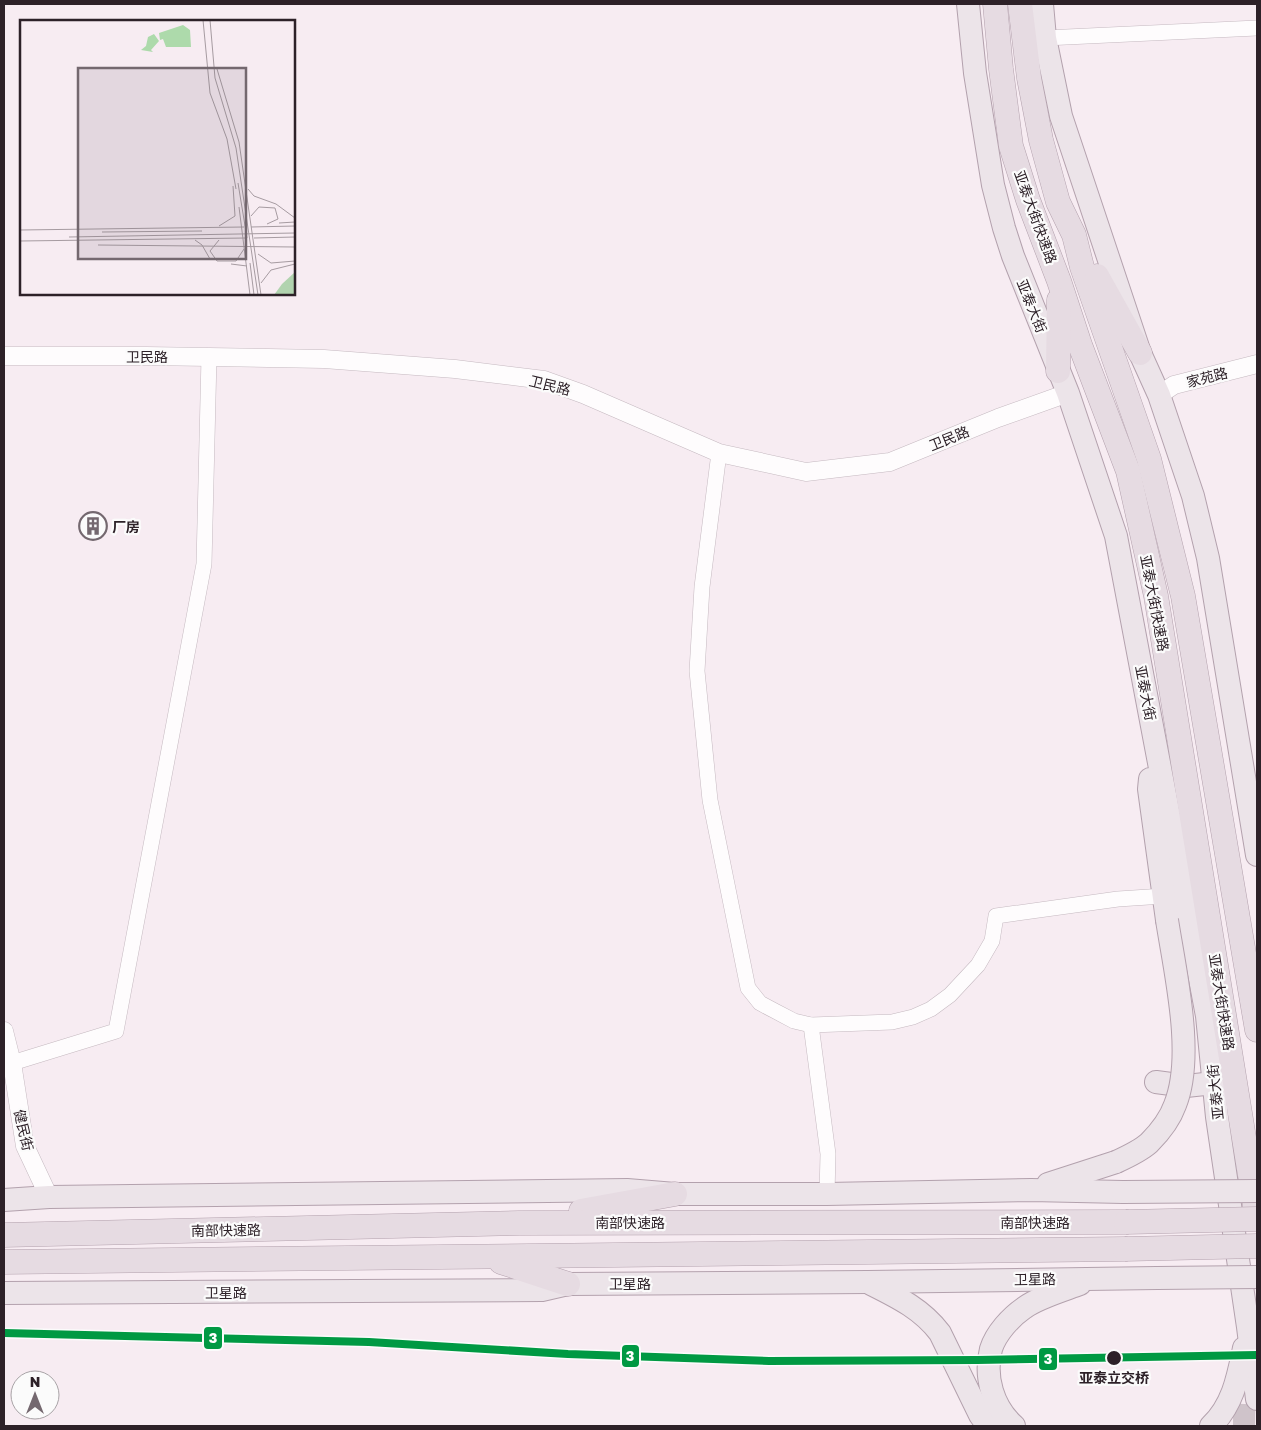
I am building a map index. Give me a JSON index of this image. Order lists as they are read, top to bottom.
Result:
{
  "streets": {
    "highway": ["亚泰大街快速路", "南部快速路"],
    "main road": ["亚泰大街", "卫星路"],
    "street": ["卫民路", "家苑路", "健民街"]
  },
  "crossings": [
    ["亚泰大街快速路", "南部快速路"],
    ["亚泰大街", "卫民路"]
  ],
  "places": {
    "building": ["厂房"],
    "other": ["亚泰立交桥"]
  },
  "lines": ["transit line 3"],
  "north": "top"
}
